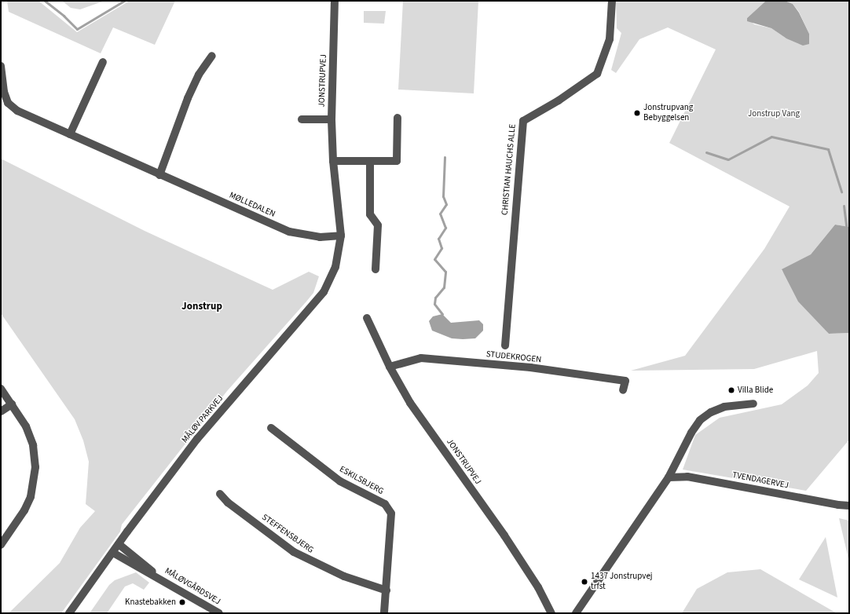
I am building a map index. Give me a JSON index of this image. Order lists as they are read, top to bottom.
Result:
{
  "streets": {
    "street": [
      "JONSTRUPVEJ",
      "CHRISTIAN HAUCHS ALLE",
      "MØLLEDALEN",
      "STUDEKROGEN",
      "MÅLØV PARKVEJ",
      "ESKILSBJERG",
      "TVENDAGERVEJ",
      "STEFFENSBJERG",
      "MÅLØVGÅRDSVEJ"
    ]
  },
  "crossings": [
    ["JONSTRUPVEJ", "MØLLEDALEN"],
    ["JONSTRUPVEJ", "STUDEKROGEN"],
    ["JONSTRUPVEJ", "MÅLØV PARKVEJ"],
    ["MØLLEDALEN", "MÅLØV PARKVEJ"],
    ["MÅLØV PARKVEJ", "MÅLØVGÅRDSVEJ"],
    ["ESKILSBJERG", "STEFFENSBJERG"]
  ],
  "districts": ["Jonstrup"],
  "parks": ["Jonstrup Vang"],
  "places": [
    "Jonstrupvang Bebyggelsen",
    "Villa Blide",
    "1437 Jonstrupvej trfst",
    "Knastebakken"
  ]
}
